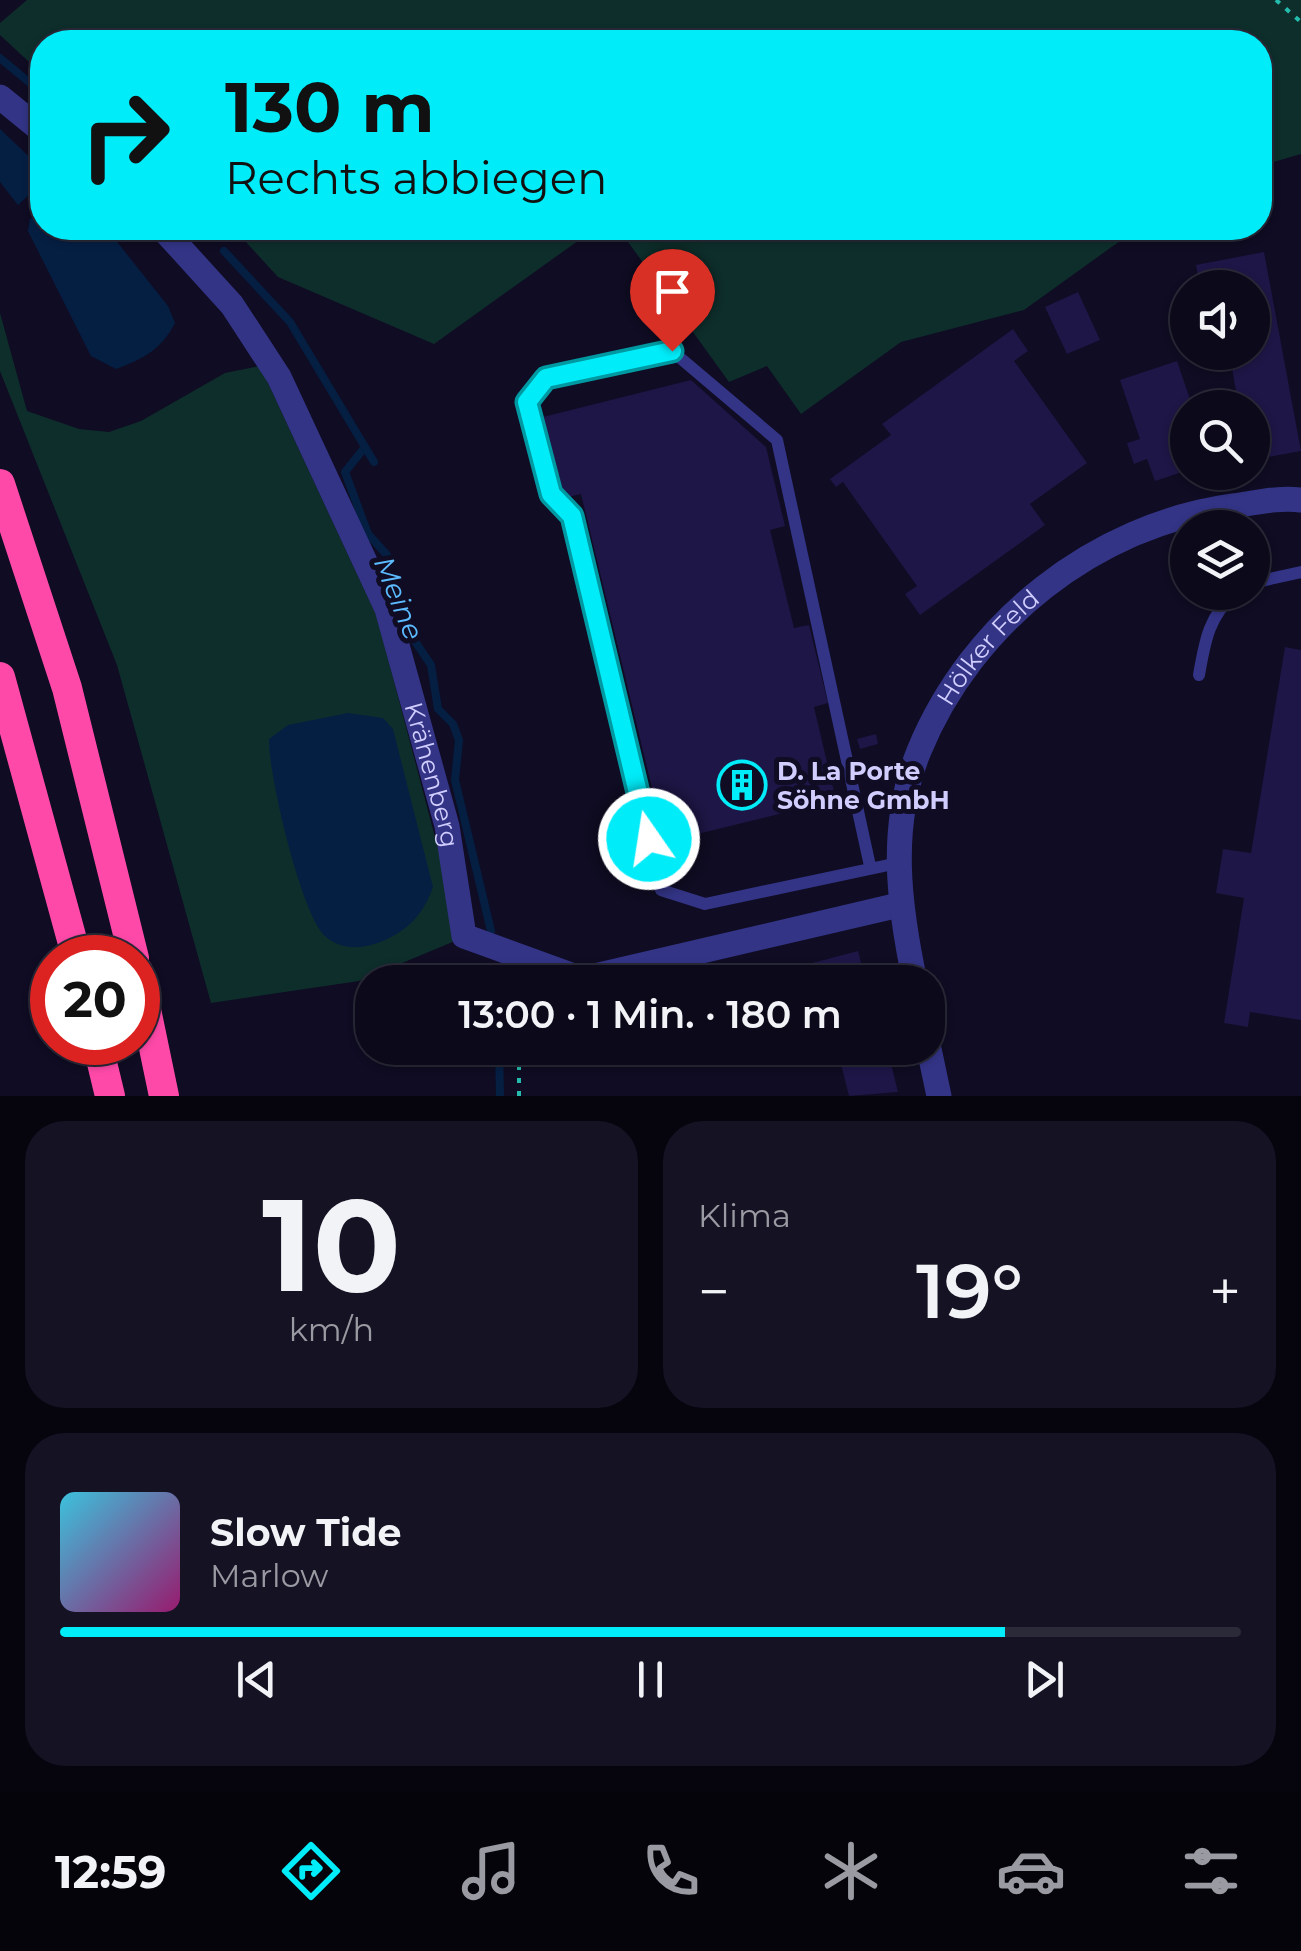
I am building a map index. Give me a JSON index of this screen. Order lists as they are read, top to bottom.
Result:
{
  "streets": {
    "street": ["Hölker Feld", "Krähenberg"]
  },
  "crossings": [
    ["Hölker Feld", "Krähenberg"]
  ],
  "water": ["Meine"],
  "places": {
    "building": ["D. La Porte Söhne GmbH"]
  },
  "page": {
    "turn": ["130 m", "Rechts abbiegen"],
    "limit": "20",
    "trip": "13:00 · 1 Min. · 180 m",
    "tile": [
      ["10", "km/h"],
      "Klima"
    ],
    "heat": ["−", "19°", "+"],
    "song": ["Slow Tide", "Marlow"],
    "tabs": "12:59"
  }
}
